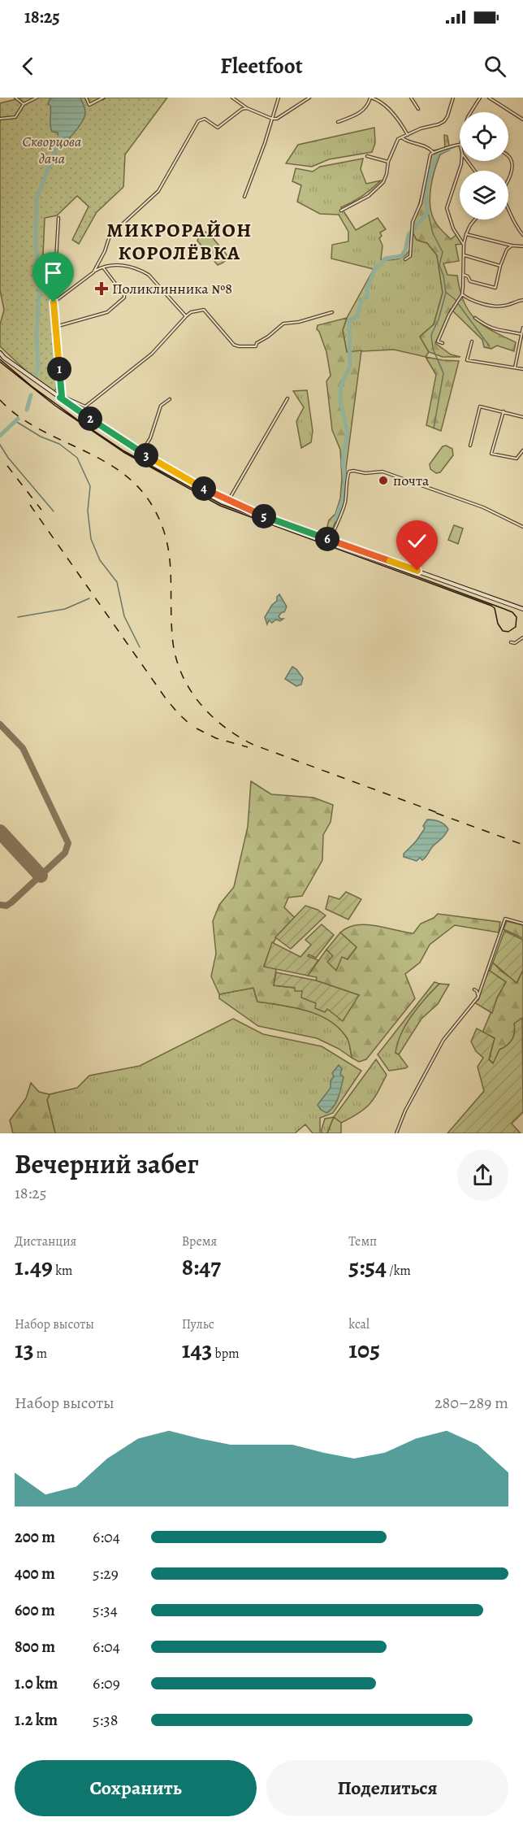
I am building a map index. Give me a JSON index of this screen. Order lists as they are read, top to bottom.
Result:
{
  "districts": ["МИКРОРАЙОН КОРОЛЁВКА"],
  "parks": ["Скворцова дача"],
  "places": {
    "health": ["Поликлинника №8"],
    "other": ["почта"]
  },
  "page": {
    "status": "18:25",
    "header": "Fleetfoot",
    "pins": [
      "1",
      "2",
      "3",
      "4",
      "5",
      "6"
    ],
    "heading": ["Вечерний забег", "18:25"],
    "stats": [
      ["Дистанция", "1.49 km"],
      ["Время", "8:47"],
      ["Темп", "5:54 /km"],
      ["Набор высоты", "13 m"],
      ["Пульс", "143 bpm"],
      ["kcal", "105"]
    ],
    "chart": ["Набор высоты", "280–289 m"],
    "list": [
      {
        "name": "200 m",
        "note": "6:04"
      },
      {
        "name": "400 m",
        "note": "5:29"
      },
      {
        "name": "600 m",
        "note": "5:34"
      },
      {
        "name": "800 m",
        "note": "6:04"
      },
      {
        "name": "1.0 km",
        "note": "6:09"
      },
      {
        "name": "1.2 km",
        "note": "5:38"
      }
    ],
    "buttons": ["Сохранить", "Поделиться"]
  }
}
